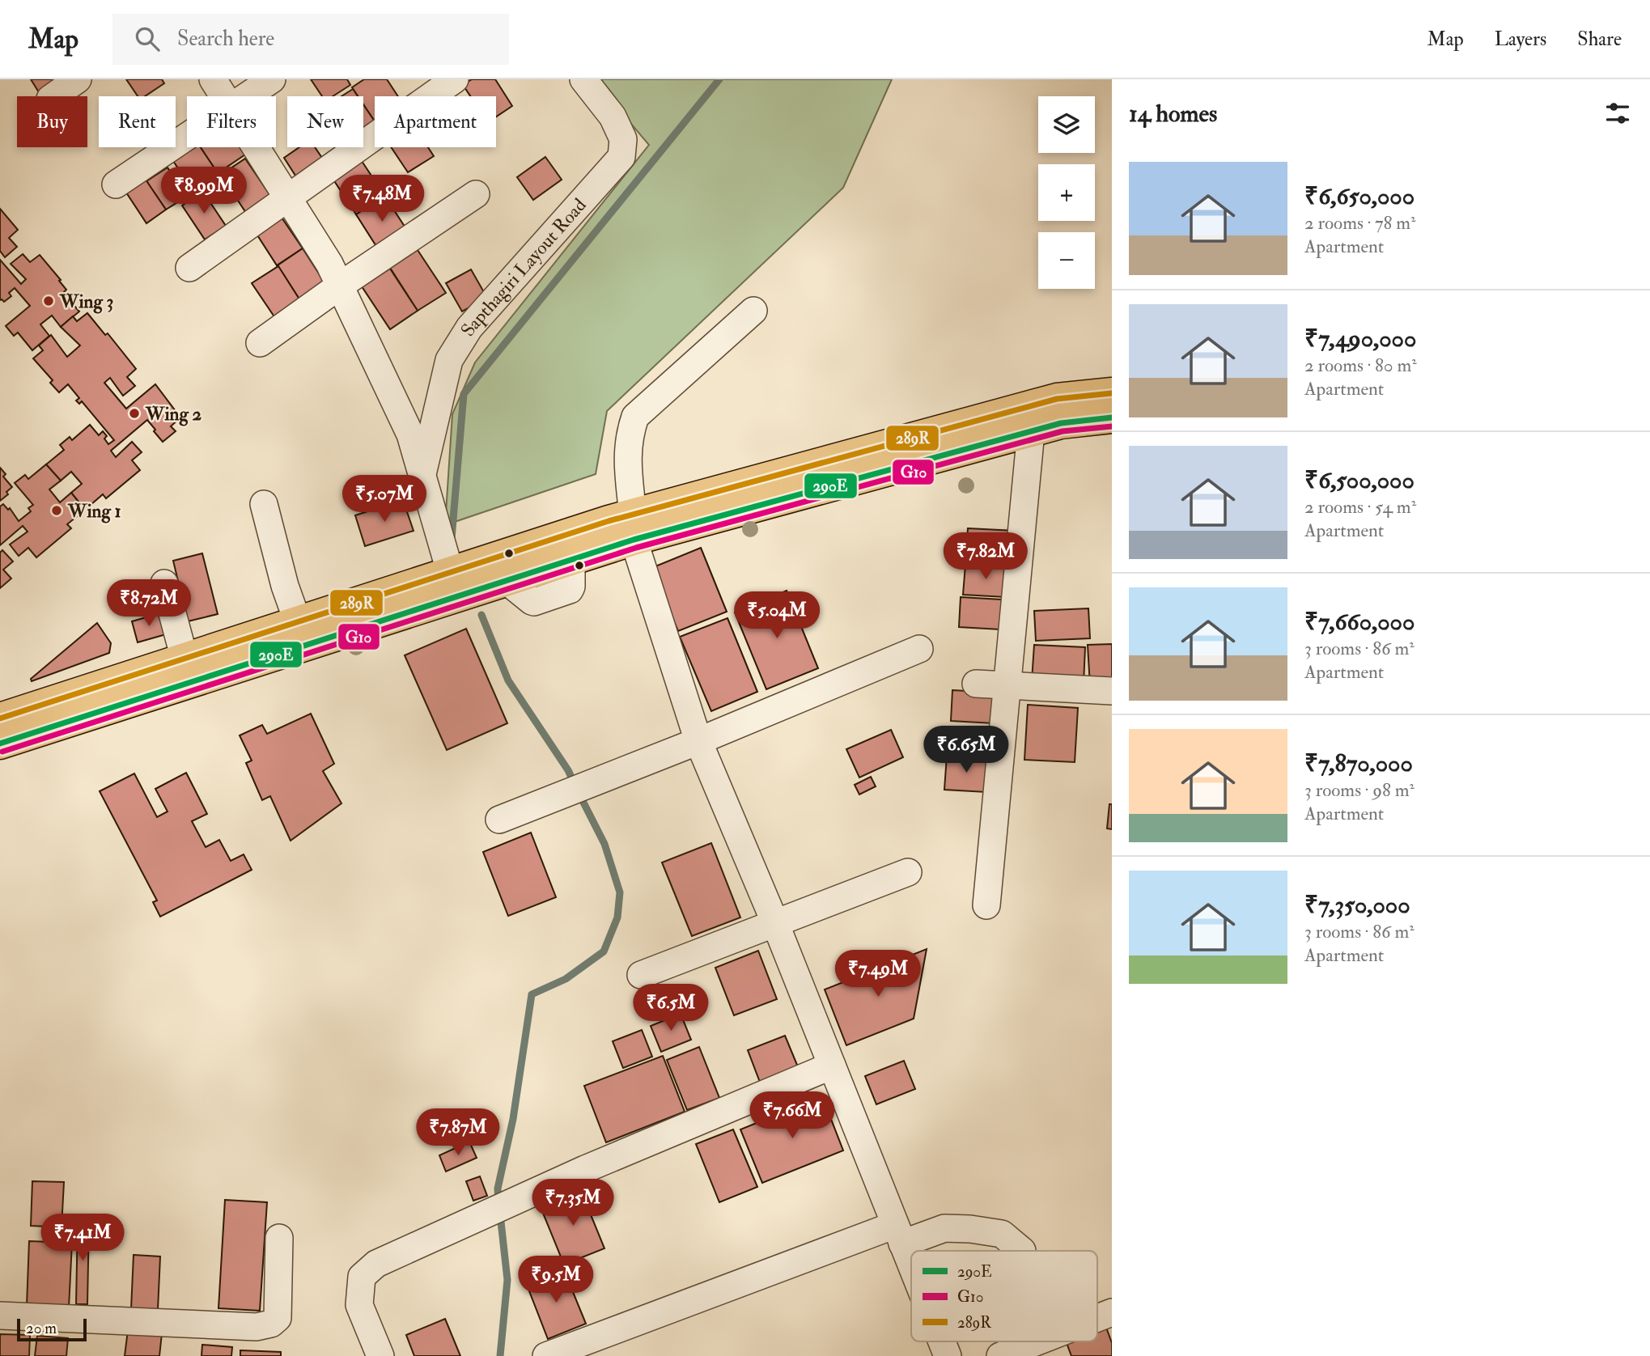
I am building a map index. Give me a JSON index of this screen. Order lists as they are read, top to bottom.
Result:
{
  "streets": {
    "street": ["Sapthagiri Layout Road"]
  },
  "places": ["Wing 3", "Wing 2", "Wing 1"],
  "lines": ["transit line 289R", "transit line 290E", "transit line G10"],
  "legend": ["290E", "G10", "289R"],
  "scale_bar": "20 m",
  "page": {
    "header": "Map",
    "search": "Search here",
    "nav": ["Map", "Layers", "Share"],
    "heading": "14 homes",
    "map_buttons": ["+", "−"],
    "chip": [
      "Buy",
      "Rent",
      "Filters",
      "New",
      "Apartment"
    ],
    "list": [
      {
        "name": "₹6,650,000",
        "note": "2 rooms · 78 m² · Apartment"
      },
      {
        "name": "₹7,490,000",
        "note": "2 rooms · 80 m² · Apartment"
      },
      {
        "name": "₹6,500,000",
        "note": "2 rooms · 54 m² · Apartment"
      },
      {
        "name": "₹7,660,000",
        "note": "3 rooms · 86 m² · Apartment"
      },
      {
        "name": "₹7,870,000",
        "note": "3 rooms · 98 m² · Apartment"
      },
      {
        "name": "₹7,350,000",
        "note": "3 rooms · 86 m² · Apartment"
      }
    ],
    "price": [
      "₹8.99M",
      "₹7.48M",
      "₹5.07M",
      "₹7.82M",
      "₹8.72M",
      "₹5.04M",
      "₹6.65M",
      "₹7.49M",
      "₹6.5M",
      "₹7.66M",
      "₹7.87M",
      "₹7.35M",
      "₹7.41M",
      "₹9.5M"
    ],
    "scale": "20 m"
  }
}
